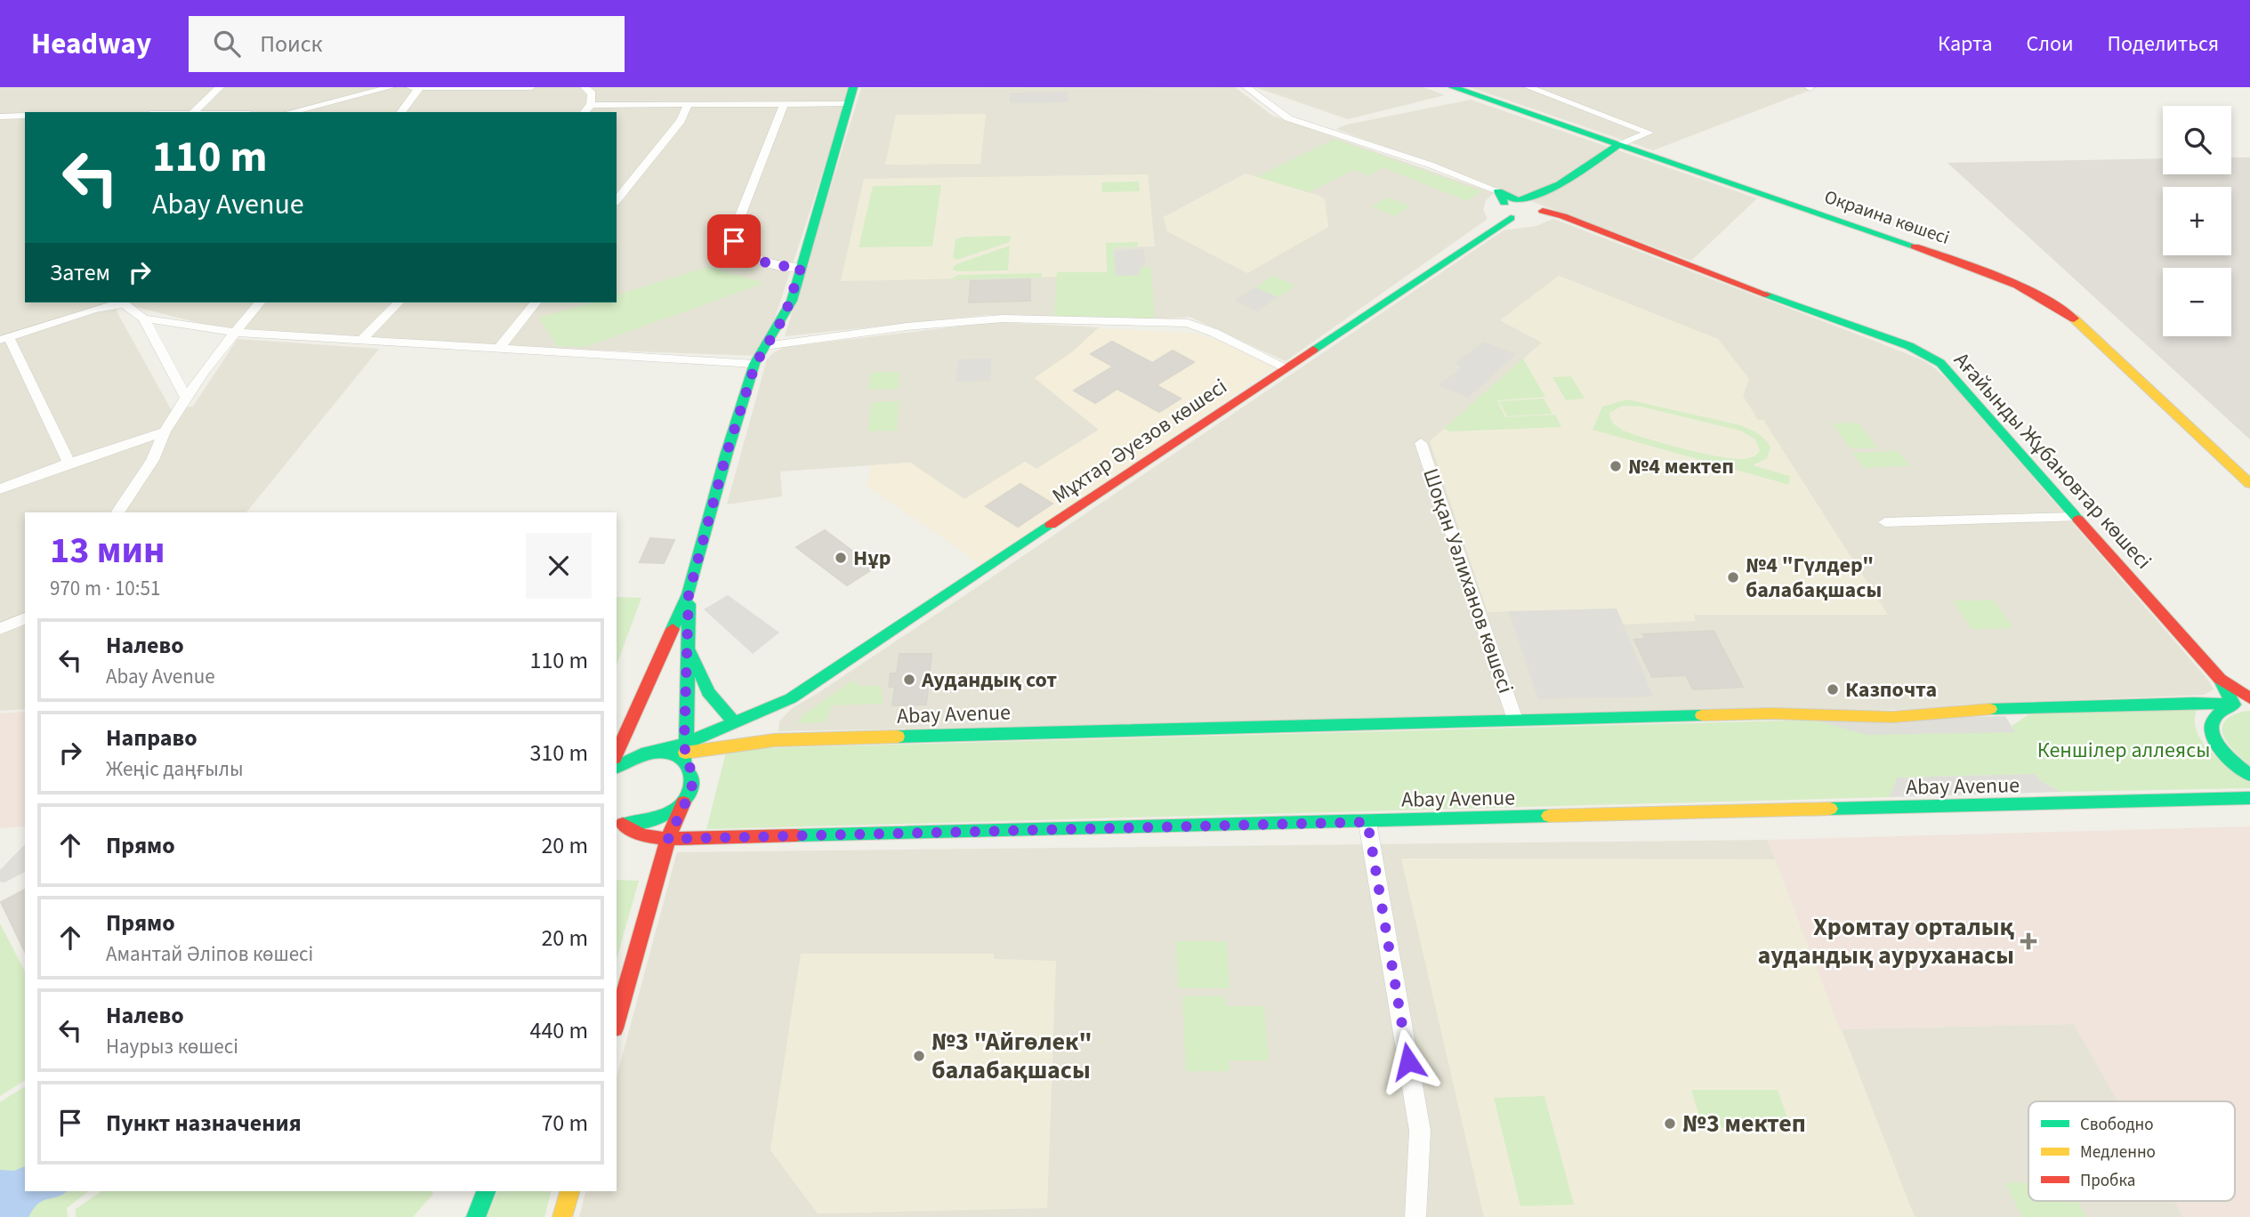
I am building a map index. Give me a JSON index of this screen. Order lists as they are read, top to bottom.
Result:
{
  "streets": {
    "street": [
      "Окраина көшесі",
      "Мұхтар Әуезов көшесі",
      "Ағайынды Жұбановтар көшесі",
      "Шоқан Уәлиханов көшесі",
      "Abay Avenue"
    ]
  },
  "crossings": [
    ["Мұхтар Әуезов көшесі", "Ағайынды Жұбановтар көшесі"],
    ["Мұхтар Әуезов көшесі", "Abay Avenue"],
    ["Шоқан Уәлиханов көшесі", "Abay Avenue"]
  ],
  "parks": ["Кеншілер аллеясы"],
  "places": {
    "other": [
      "№4 мектеп",
      "Нұр",
      "№4 \"Гүлдер\" балабақшасы",
      "Аудандық сот",
      "Казпочта",
      "№3 \"Айгөлек\" балабақшасы",
      "№3 мектеп"
    ],
    "health": ["Хромтау орталық аудандық ауруханасы"]
  },
  "legend": ["Свободно", "Медленно", "Пробка"],
  "page": {
    "header": "Headway",
    "search": "Поиск",
    "nav": ["Карта", "Слои", "Поделиться"],
    "map_buttons": ["+", "−"],
    "turn": ["110 m", "Abay Avenue"],
    "then": "Затем",
    "heading": ["13 мин", "970 m · 10:51"],
    "list": [
      {
        "name": "Налево",
        "note": "Abay Avenue",
        "value": "110 m"
      },
      {
        "name": "Направо",
        "note": "Жеңіс даңғылы",
        "value": "310 m"
      },
      {
        "name": "Прямо",
        "value": "20 m"
      },
      {
        "name": "Прямо",
        "note": "Амантай Әліпов көшесі",
        "value": "20 m"
      },
      {
        "name": "Налево",
        "note": "Наурыз көшесі",
        "value": "440 m"
      },
      {
        "name": "Пункт назначения",
        "value": "70 m"
      }
    ]
  }
}
